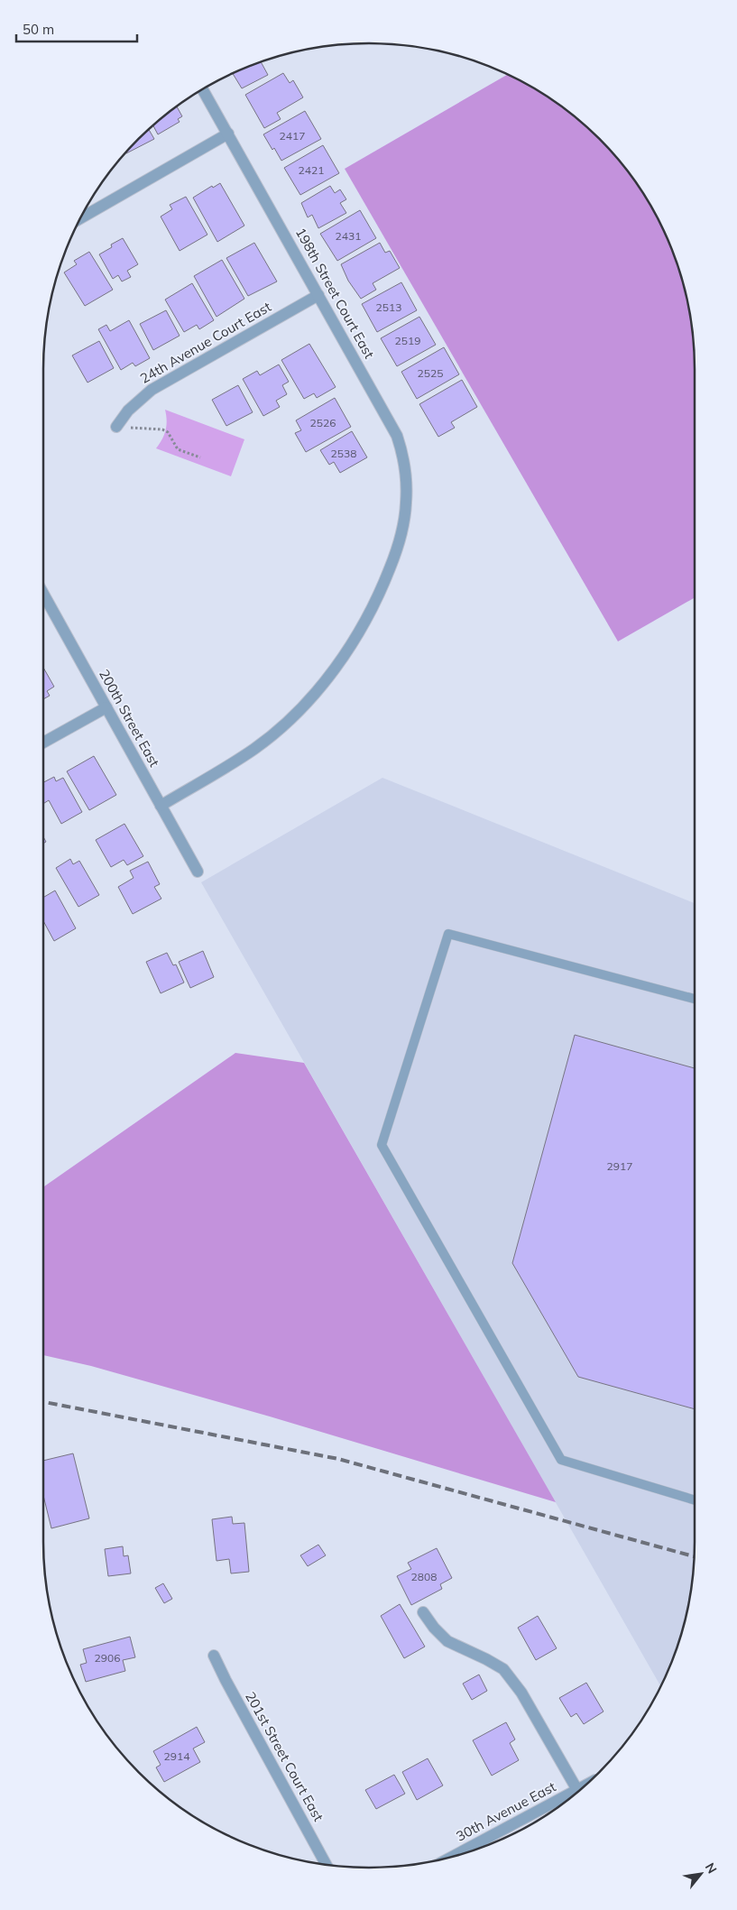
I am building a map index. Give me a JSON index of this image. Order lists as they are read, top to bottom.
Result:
{
  "streets": {
    "street": [
      "198th Street Court East",
      "24th Avenue Court East",
      "200th Street East",
      "201st Street Court East",
      "30th Avenue East"
    ]
  },
  "crossings": [
    ["198th Street Court East", "24th Avenue Court East"],
    ["198th Street Court East", "200th Street East"]
  ],
  "house_numbers": [
    "2417",
    "2421",
    "2431",
    "2513",
    "2519",
    "2525",
    "2526",
    "2538",
    "2917",
    "2808",
    "2906",
    "2914"
  ],
  "scale_bar": "50 m",
  "north": "top right"
}
